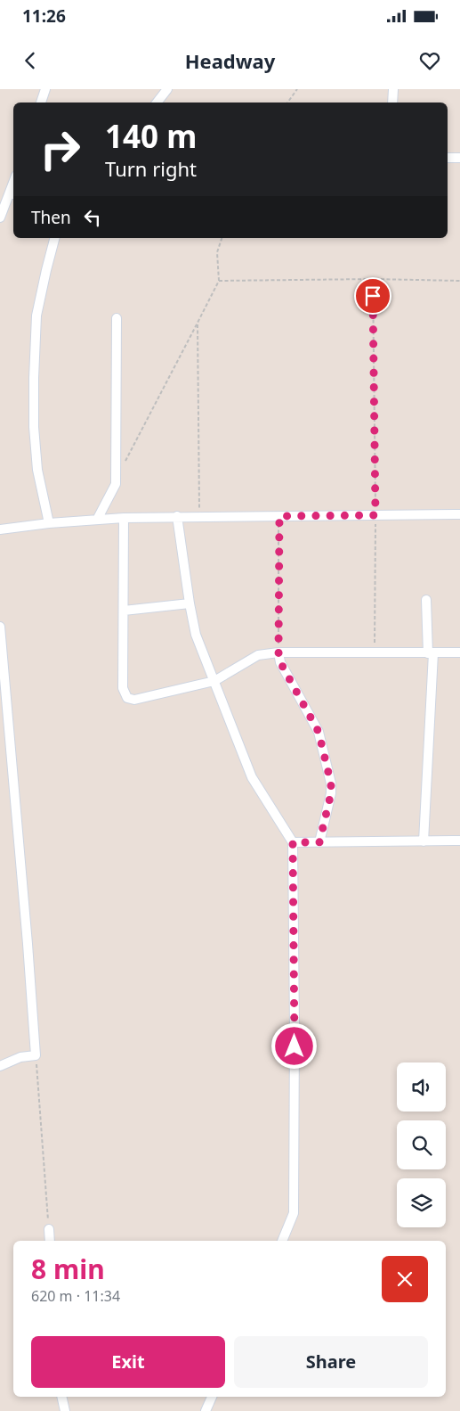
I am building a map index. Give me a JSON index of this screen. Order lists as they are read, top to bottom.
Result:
{
  "page": {
    "status": "11:26",
    "header": "Headway",
    "turn": ["140 m", "Turn right"],
    "then": "Then",
    "heading": ["8 min", "620 m · 11:34"],
    "buttons": ["Exit", "Share"]
  }
}
